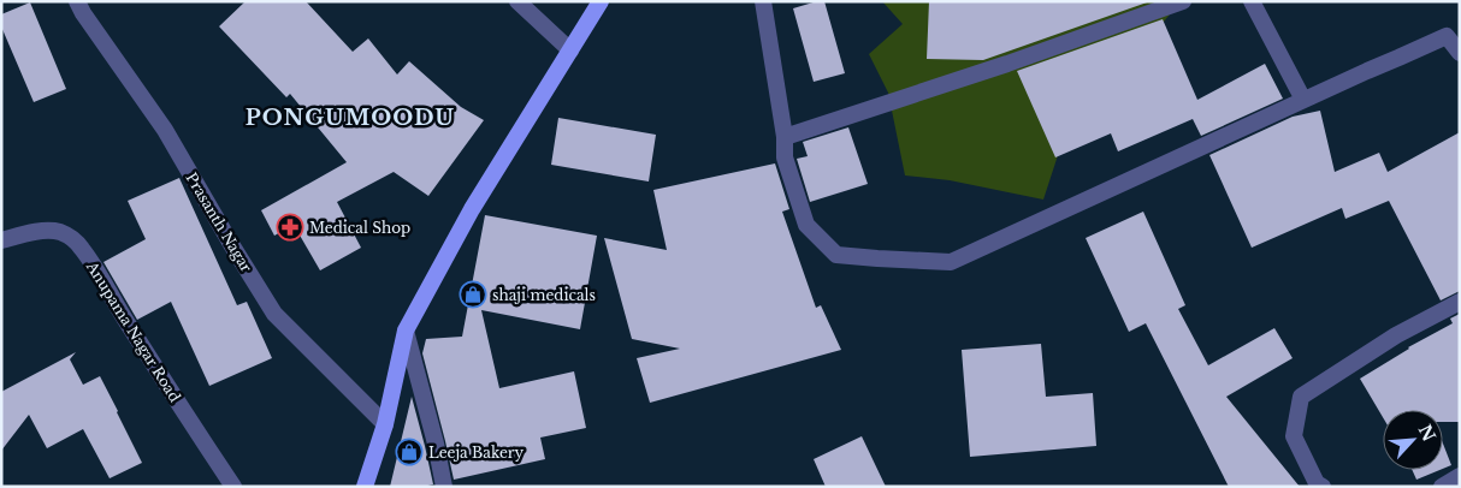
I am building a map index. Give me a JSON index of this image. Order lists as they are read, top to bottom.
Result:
{
  "streets": {
    "street": ["Prasanth Nagar", "Anupama Nagar Road"]
  },
  "districts": ["PONGUMOODU"],
  "places": {
    "pharmacy": ["Medical Shop"],
    "shop": ["shaji medicals", "Leeja Bakery"]
  },
  "north": "top right"
}
